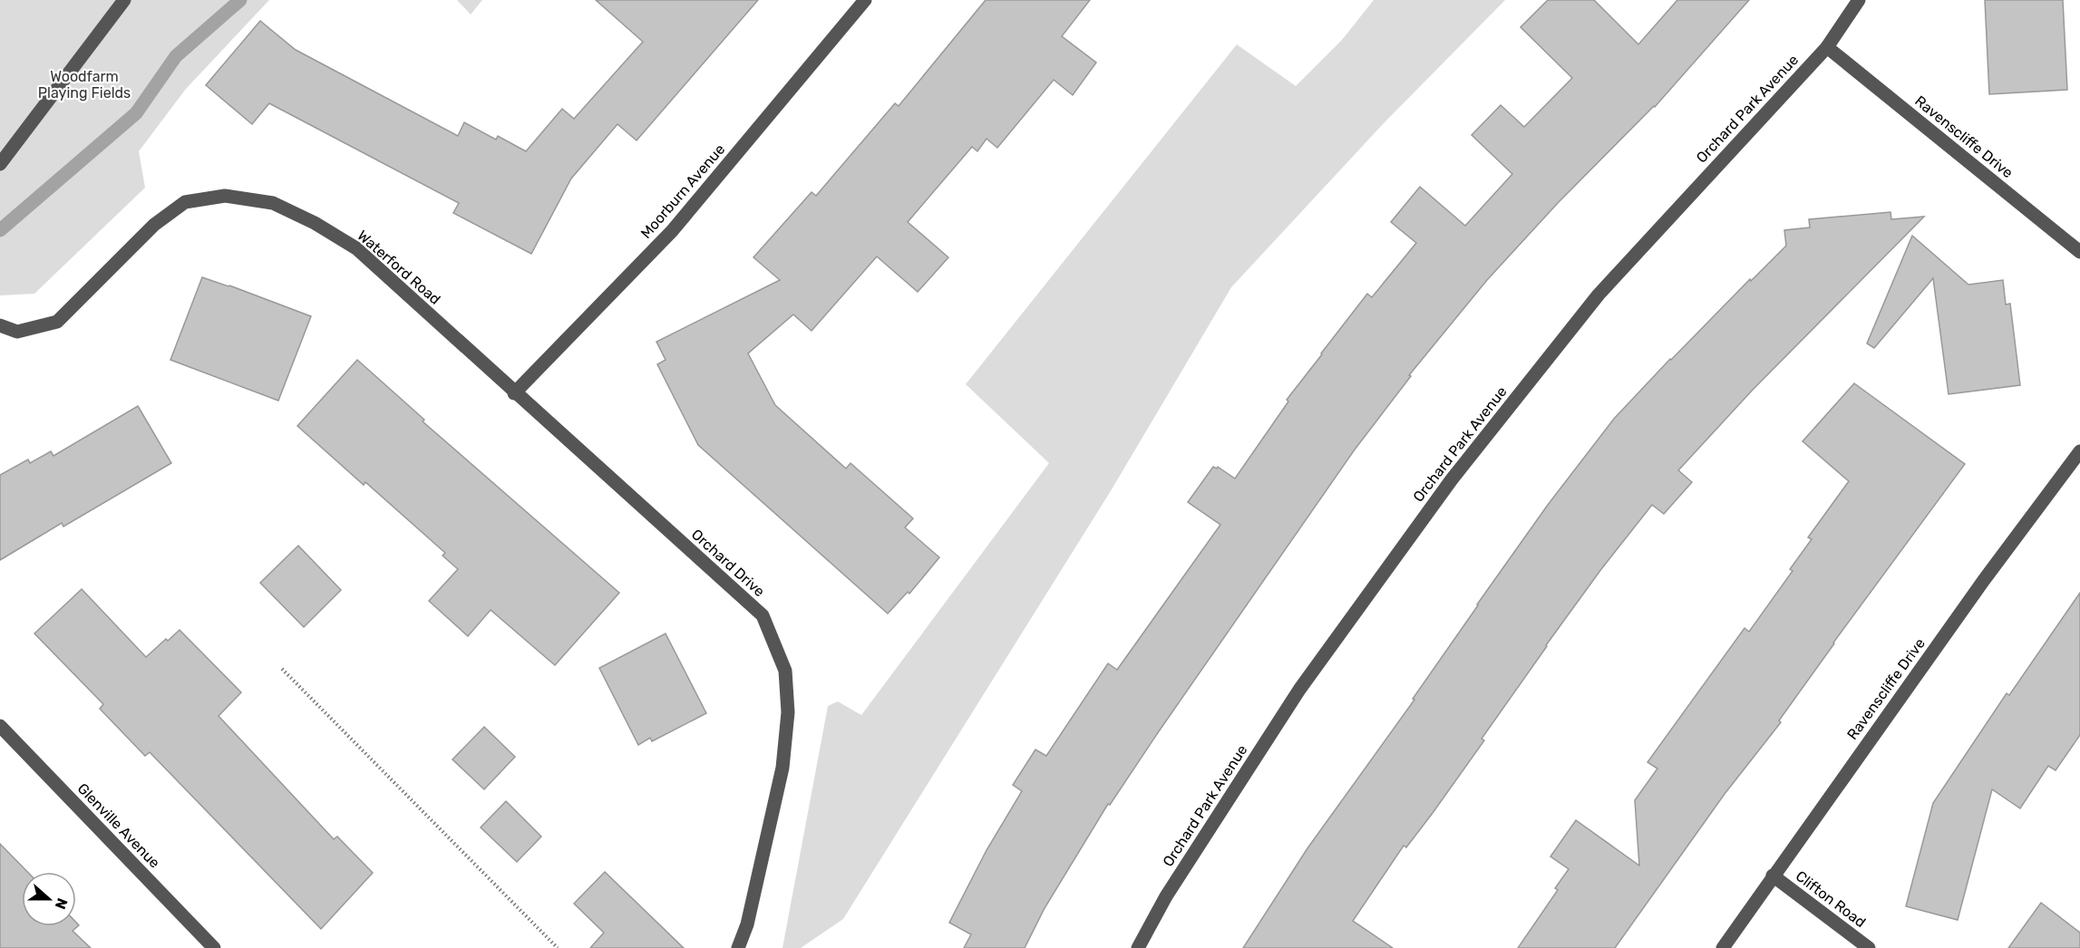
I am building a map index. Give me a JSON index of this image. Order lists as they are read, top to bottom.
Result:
{
  "streets": {
    "street": [
      "Orchard Park Avenue",
      "Ravenscliffe Drive",
      "Moorburn Avenue",
      "Waterford Road",
      "Orchard Drive",
      "Glenville Avenue",
      "Clifton Road"
    ]
  },
  "crossings": [
    ["Orchard Park Avenue", "Ravenscliffe Drive"],
    ["Ravenscliffe Drive", "Clifton Road"],
    ["Moorburn Avenue", "Waterford Road"],
    ["Moorburn Avenue", "Orchard Drive"],
    ["Waterford Road", "Orchard Drive"]
  ],
  "parks": ["Woodfarm Playing Fields"],
  "north": "right"
}
